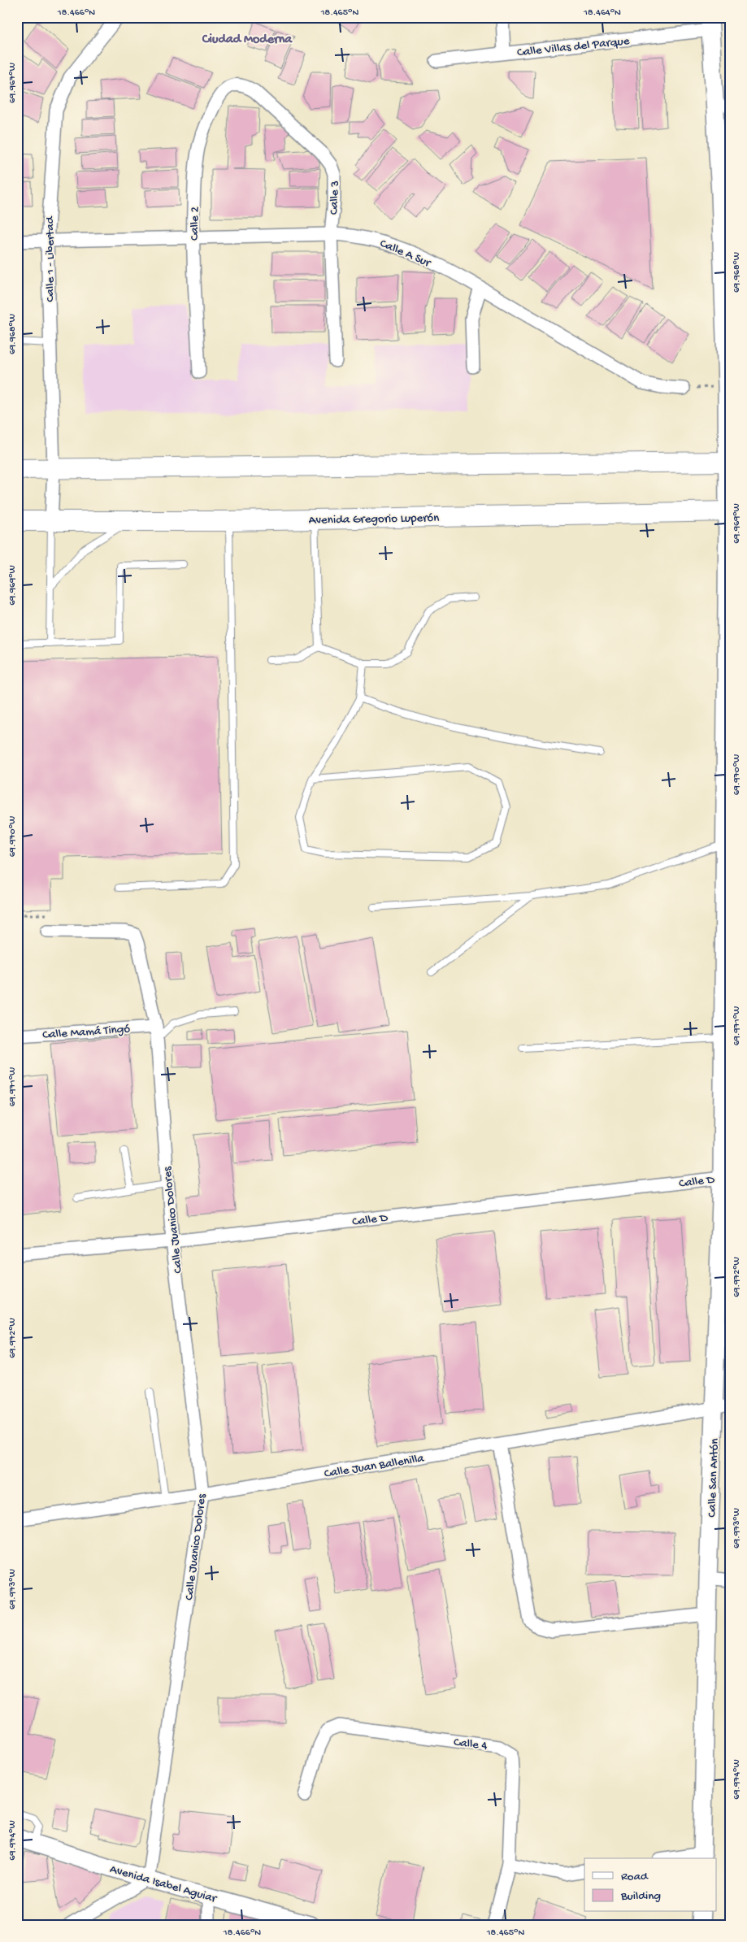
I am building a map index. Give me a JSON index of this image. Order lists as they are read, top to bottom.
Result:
{
  "streets": {
    "main road": ["Avenida Gregorio Luperón"],
    "street": [
      "Calle Villas del Parque",
      "Calle 3",
      "Calle 2",
      "Calle A Sur",
      "Calle 1 - Libertad",
      "Calle Mamá Tingó",
      "Calle D",
      "Calle Juanico Dolores",
      "Calle Juan Ballenilla",
      "Calle San Antón",
      "Calle 4",
      "Avenida Isabel Aguiar"
    ]
  },
  "crossings": [
    ["Calle Villas del Parque", "Calle San Antón"],
    ["Calle 3", "Calle 2"],
    ["Calle 3", "Calle A Sur"],
    ["Calle 2", "Calle A Sur"],
    ["Calle A Sur", "Calle 1 - Libertad"],
    ["Calle 1 - Libertad", "Avenida Gregorio Luperón"],
    ["Avenida Gregorio Luperón", "Calle San Antón"],
    ["Calle Mamá Tingó", "Calle Juanico Dolores"],
    ["Calle D", "Calle Juanico Dolores"],
    ["Calle D", "Calle San Antón"],
    ["Calle Juanico Dolores", "Calle Juan Ballenilla"],
    ["Calle Juanico Dolores", "Avenida Isabel Aguiar"],
    ["Calle Juan Ballenilla", "Calle San Antón"]
  ],
  "districts": ["Ciudad Moderna"],
  "legend": ["Road", "Building"],
  "coordinates": [
    "18.466°N",
    "18.465°N",
    "18.464°N",
    "69.967°W",
    "69.968°W",
    "69.969°W",
    "69.970°W",
    "69.971°W",
    "69.972°W",
    "69.973°W",
    "69.974°W"
  ]
}
